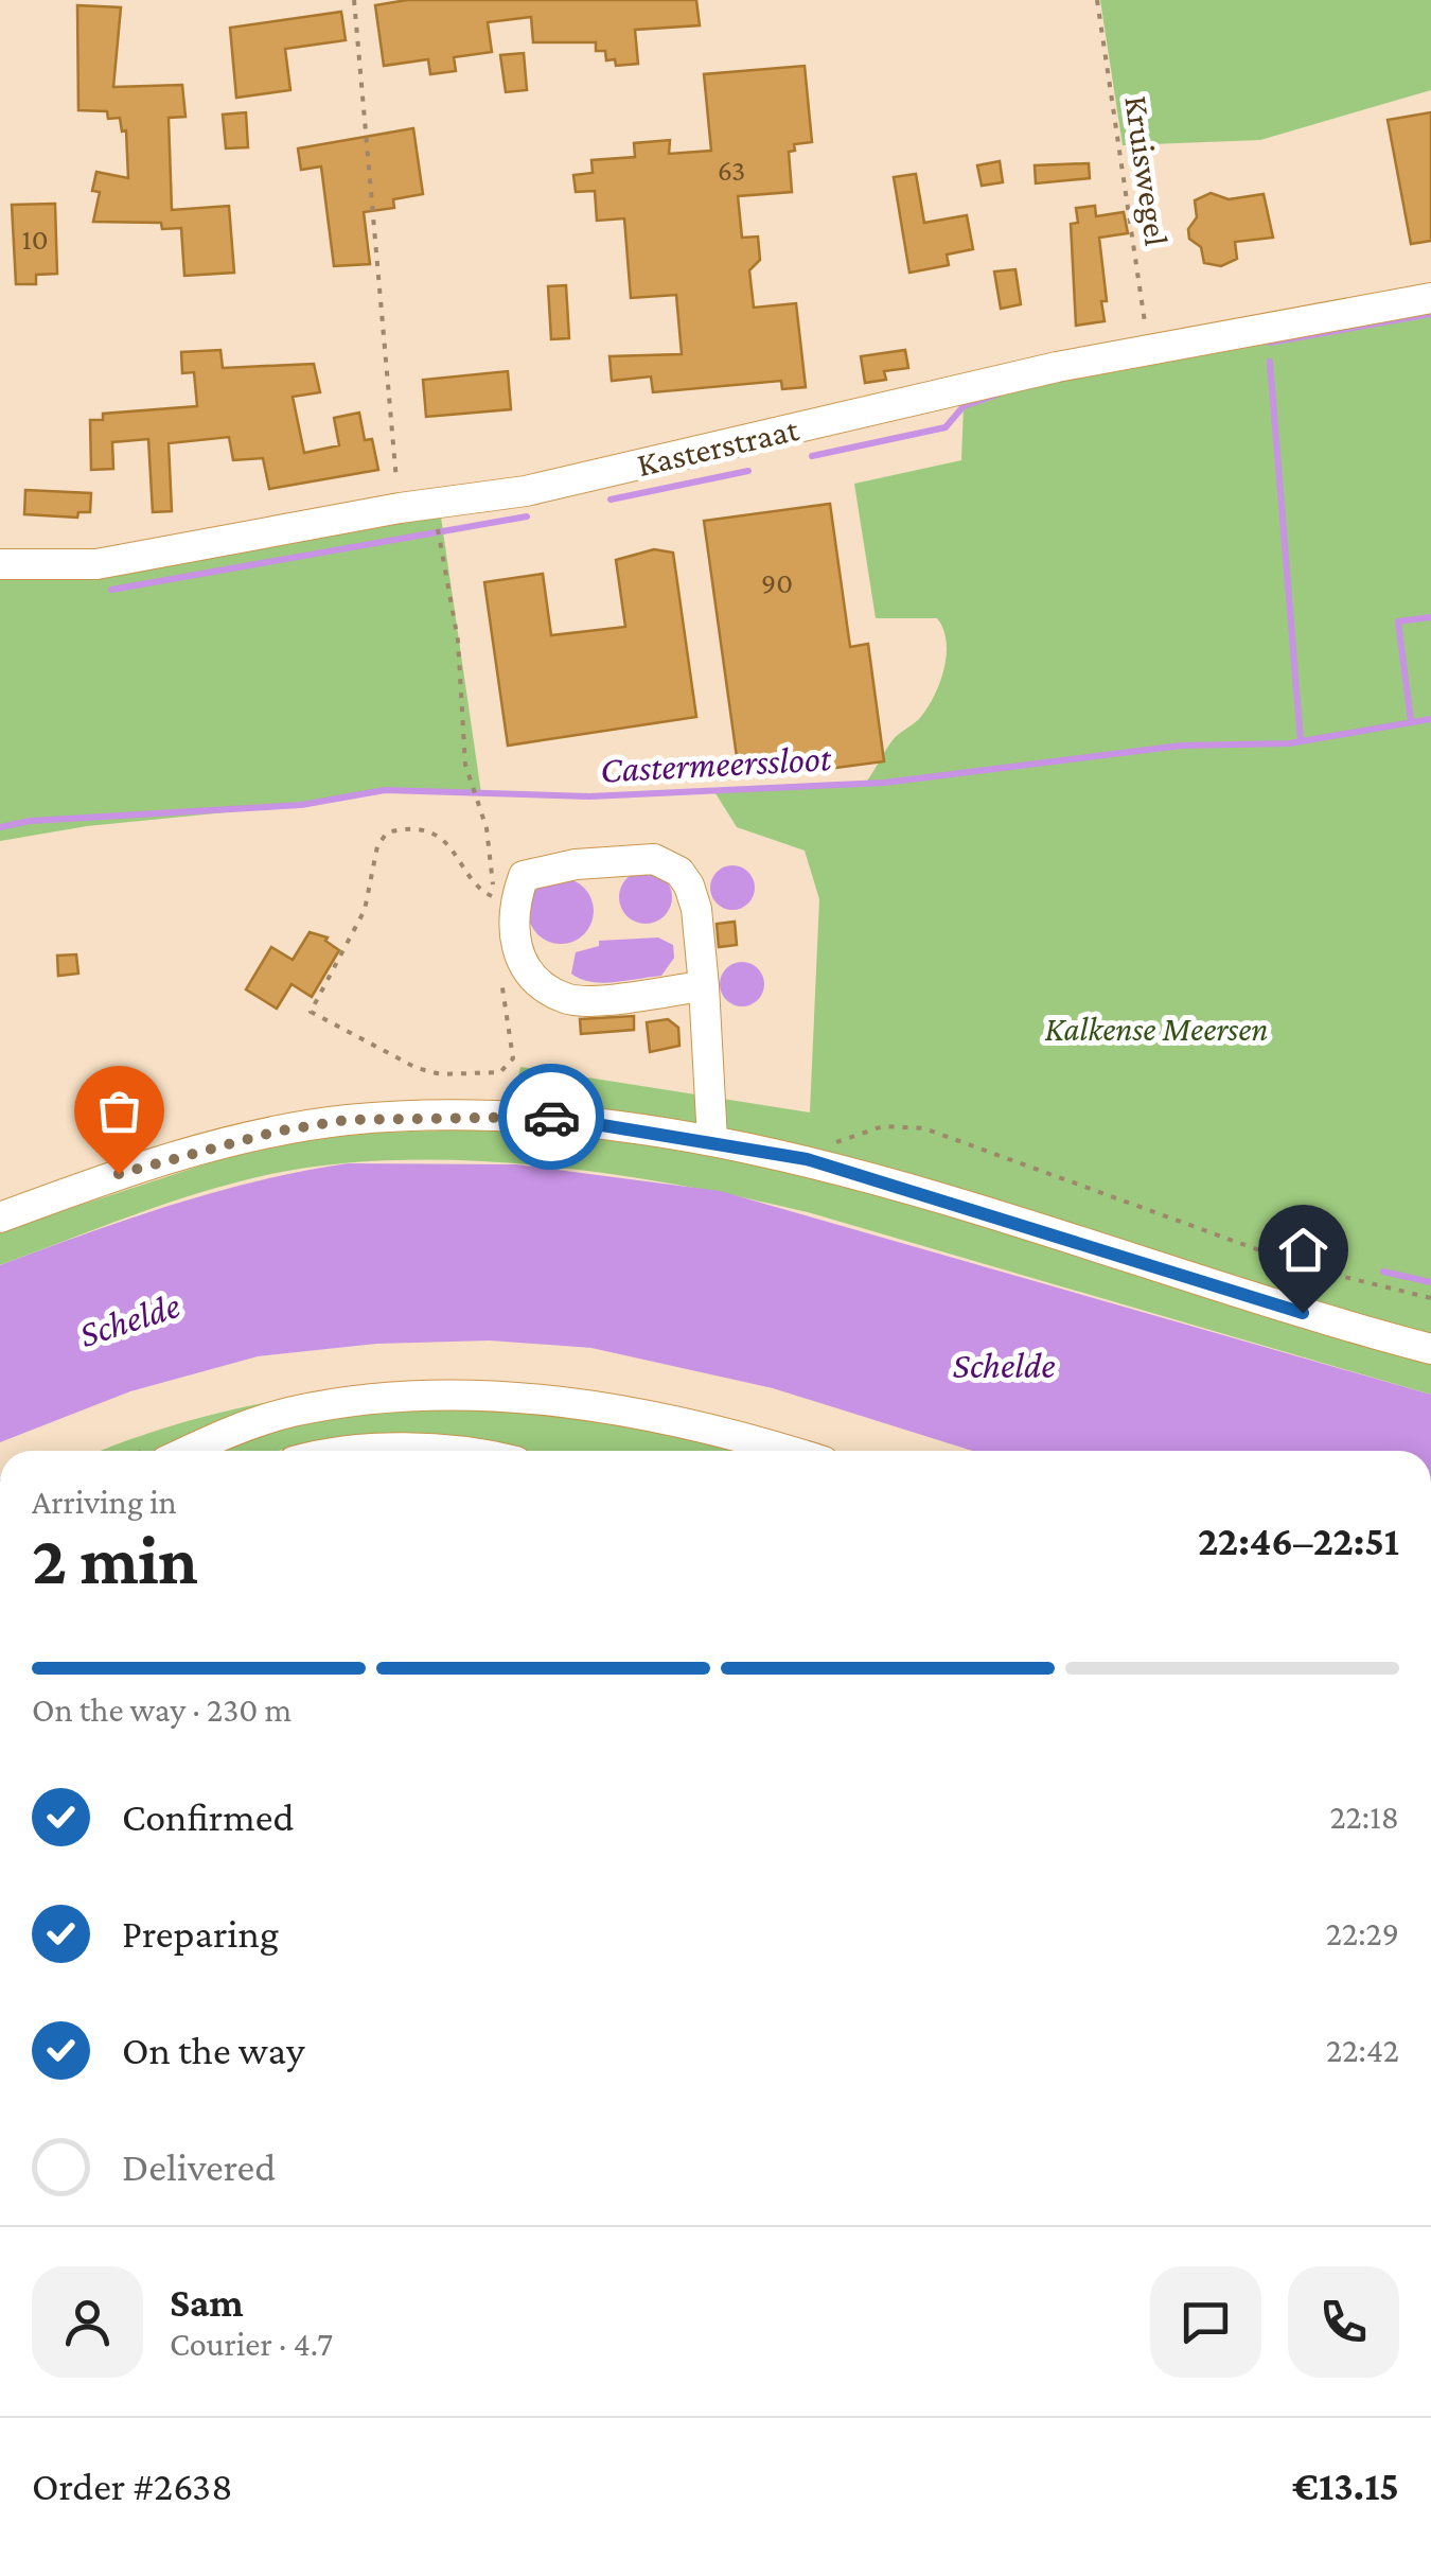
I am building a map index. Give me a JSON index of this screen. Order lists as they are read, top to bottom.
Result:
{
  "streets": {
    "street": ["Kasterstraat"],
    "path": ["Kruiswegel"]
  },
  "crossings": [
    ["Kruiswegel", "Kasterstraat"]
  ],
  "water": ["Castermeerssloot", "Schelde"],
  "parks": ["Kalkense Meersen"],
  "house_numbers": ["63", "10", "90"],
  "page": {
    "heading": ["2 min", "Arriving in", "22:46–22:51"],
    "panel": [
      "Sam",
      "Courier · 4.7",
      "Order #2638",
      "€13.15"
    ],
    "bar": "On the way · 230 m",
    "list": [
      ["Confirmed", "22:18"],
      ["Preparing", "22:29"],
      ["On the way", "22:42"],
      "Delivered"
    ]
  }
}
